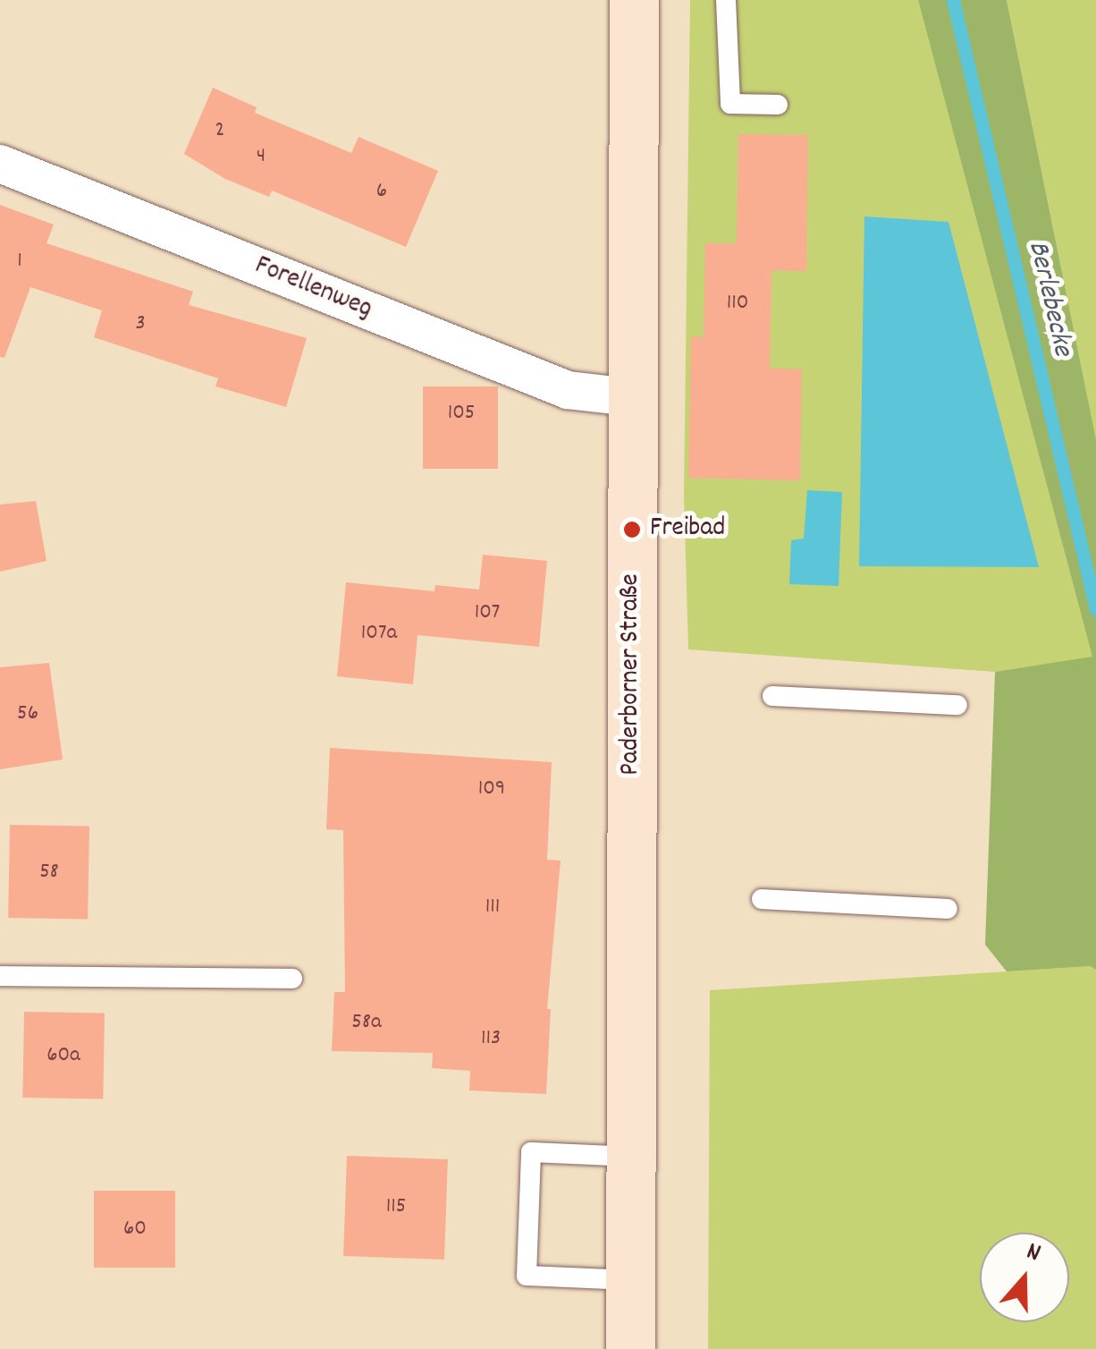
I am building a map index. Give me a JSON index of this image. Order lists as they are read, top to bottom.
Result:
{
  "streets": {
    "main road": ["Paderborner Straße"],
    "street": ["Forellenweg"]
  },
  "crossings": [
    ["Forellenweg", "Paderborner Straße"]
  ],
  "water": ["Berlebecke"],
  "places": ["Freibad"],
  "house_numbers": [
    "2",
    "4",
    "6",
    "1",
    "110",
    "3",
    "105",
    "107",
    "107a",
    "56",
    "109",
    "58",
    "111",
    "58a",
    "113",
    "60a",
    "115",
    "60"
  ],
  "north": "top"
}
